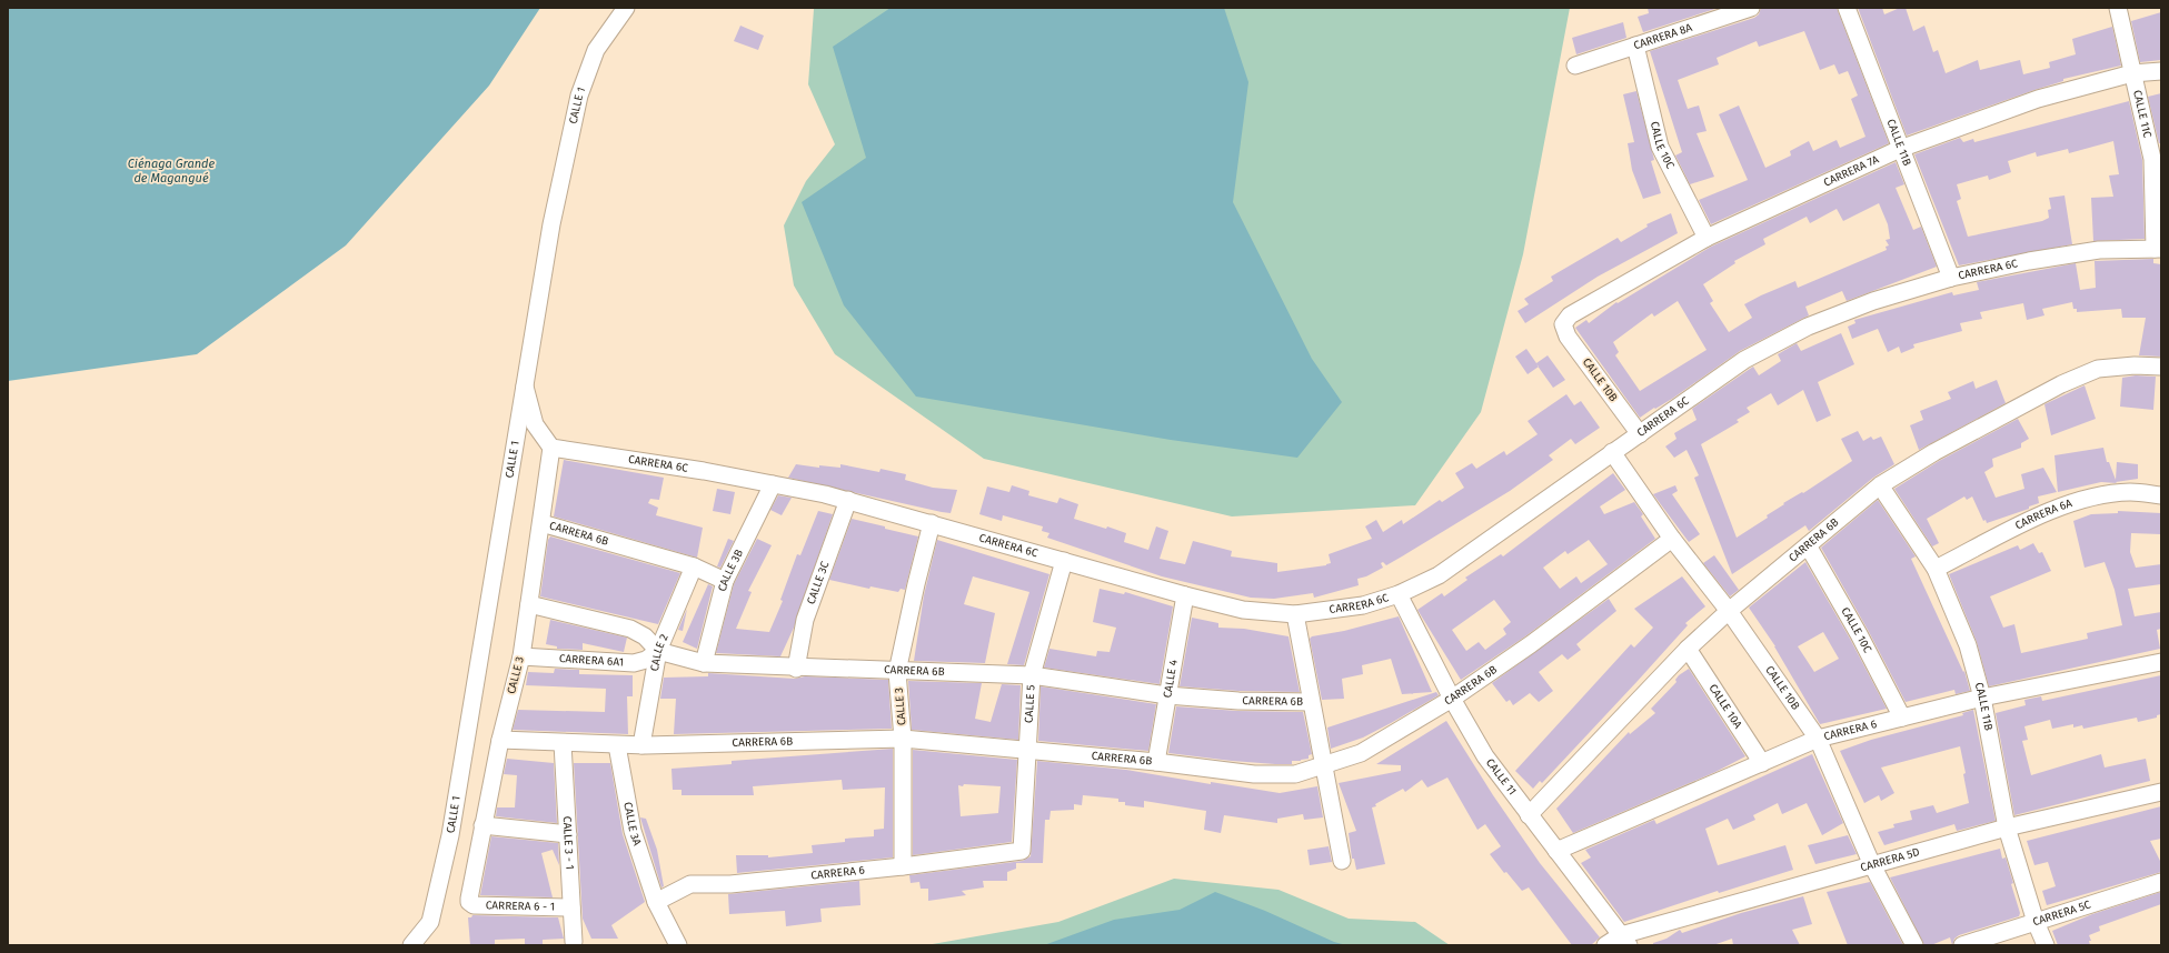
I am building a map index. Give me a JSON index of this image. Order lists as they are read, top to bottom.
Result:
{
  "streets": {
    "street": [
      "CARRERA 8A",
      "CALLE 1",
      "CALLE 11C",
      "CALLE 11B",
      "CALLE 10C",
      "CARRERA 7A",
      "CARRERA 6C",
      "CALLE 10B",
      "CARRERA 6A",
      "CARRERA 6B",
      "CALLE 3B",
      "CALLE 3C",
      "CALLE 2",
      "CARRERA 6A1",
      "CALLE 3",
      "CALLE 4",
      "CALLE 5",
      "CALLE 10A",
      "CARRERA 6",
      "CALLE 11",
      "CALLE 3A",
      "CALLE 3 - 1",
      "CARRERA 5D",
      "CARRERA 6 - 1",
      "CARRERA 5C"
    ]
  },
  "crossings": [
    ["CARRERA 8A", "CALLE 10C"],
    ["CALLE 11C", "CARRERA 7A"],
    ["CALLE 11C", "CARRERA 6C"],
    ["CALLE 11B", "CARRERA 7A"],
    ["CALLE 11B", "CARRERA 6C"],
    ["CALLE 11B", "CARRERA 6A"],
    ["CALLE 11B", "CARRERA 6B"],
    ["CALLE 11B", "CARRERA 6"],
    ["CALLE 11B", "CARRERA 5D"],
    ["CALLE 11B", "CARRERA 5C"],
    ["CALLE 10C", "CARRERA 7A"],
    ["CALLE 10C", "CARRERA 6B"],
    ["CALLE 10C", "CARRERA 6"],
    ["CARRERA 7A", "CALLE 10B"],
    ["CARRERA 6C", "CALLE 10B"],
    ["CARRERA 6C", "CALLE 3B"],
    ["CARRERA 6C", "CALLE 3C"],
    ["CARRERA 6C", "CALLE 3"],
    ["CARRERA 6C", "CALLE 4"],
    ["CARRERA 6C", "CALLE 5"],
    ["CARRERA 6C", "CALLE 11"],
    ["CALLE 10B", "CARRERA 6B"],
    ["CALLE 10B", "CARRERA 6"],
    ["CALLE 10B", "CARRERA 5D"],
    ["CARRERA 6B", "CALLE 3B"],
    ["CARRERA 6B", "CALLE 3C"],
    ["CARRERA 6B", "CALLE 2"],
    ["CARRERA 6B", "CARRERA 6A1"],
    ["CARRERA 6B", "CALLE 3"],
    ["CARRERA 6B", "CALLE 4"],
    ["CARRERA 6B", "CALLE 5"],
    ["CARRERA 6B", "CALLE 10A"],
    ["CARRERA 6B", "CALLE 11"],
    ["CARRERA 6B", "CALLE 3A"],
    ["CARRERA 6B", "CALLE 3 - 1"],
    ["CALLE 2", "CARRERA 6A1"],
    ["CARRERA 6A1", "CALLE 3"],
    ["CALLE 3", "CARRERA 6"],
    ["CALLE 3", "CARRERA 6 - 1"],
    ["CALLE 5", "CARRERA 6"],
    ["CALLE 10A", "CARRERA 6"],
    ["CARRERA 6", "CALLE 11"],
    ["CARRERA 6", "CALLE 3A"],
    ["CALLE 11", "CARRERA 5D"],
    ["CALLE 3 - 1", "CARRERA 6 - 1"]
  ],
  "water": ["Ciénaga Grande de Magangué"]
}
